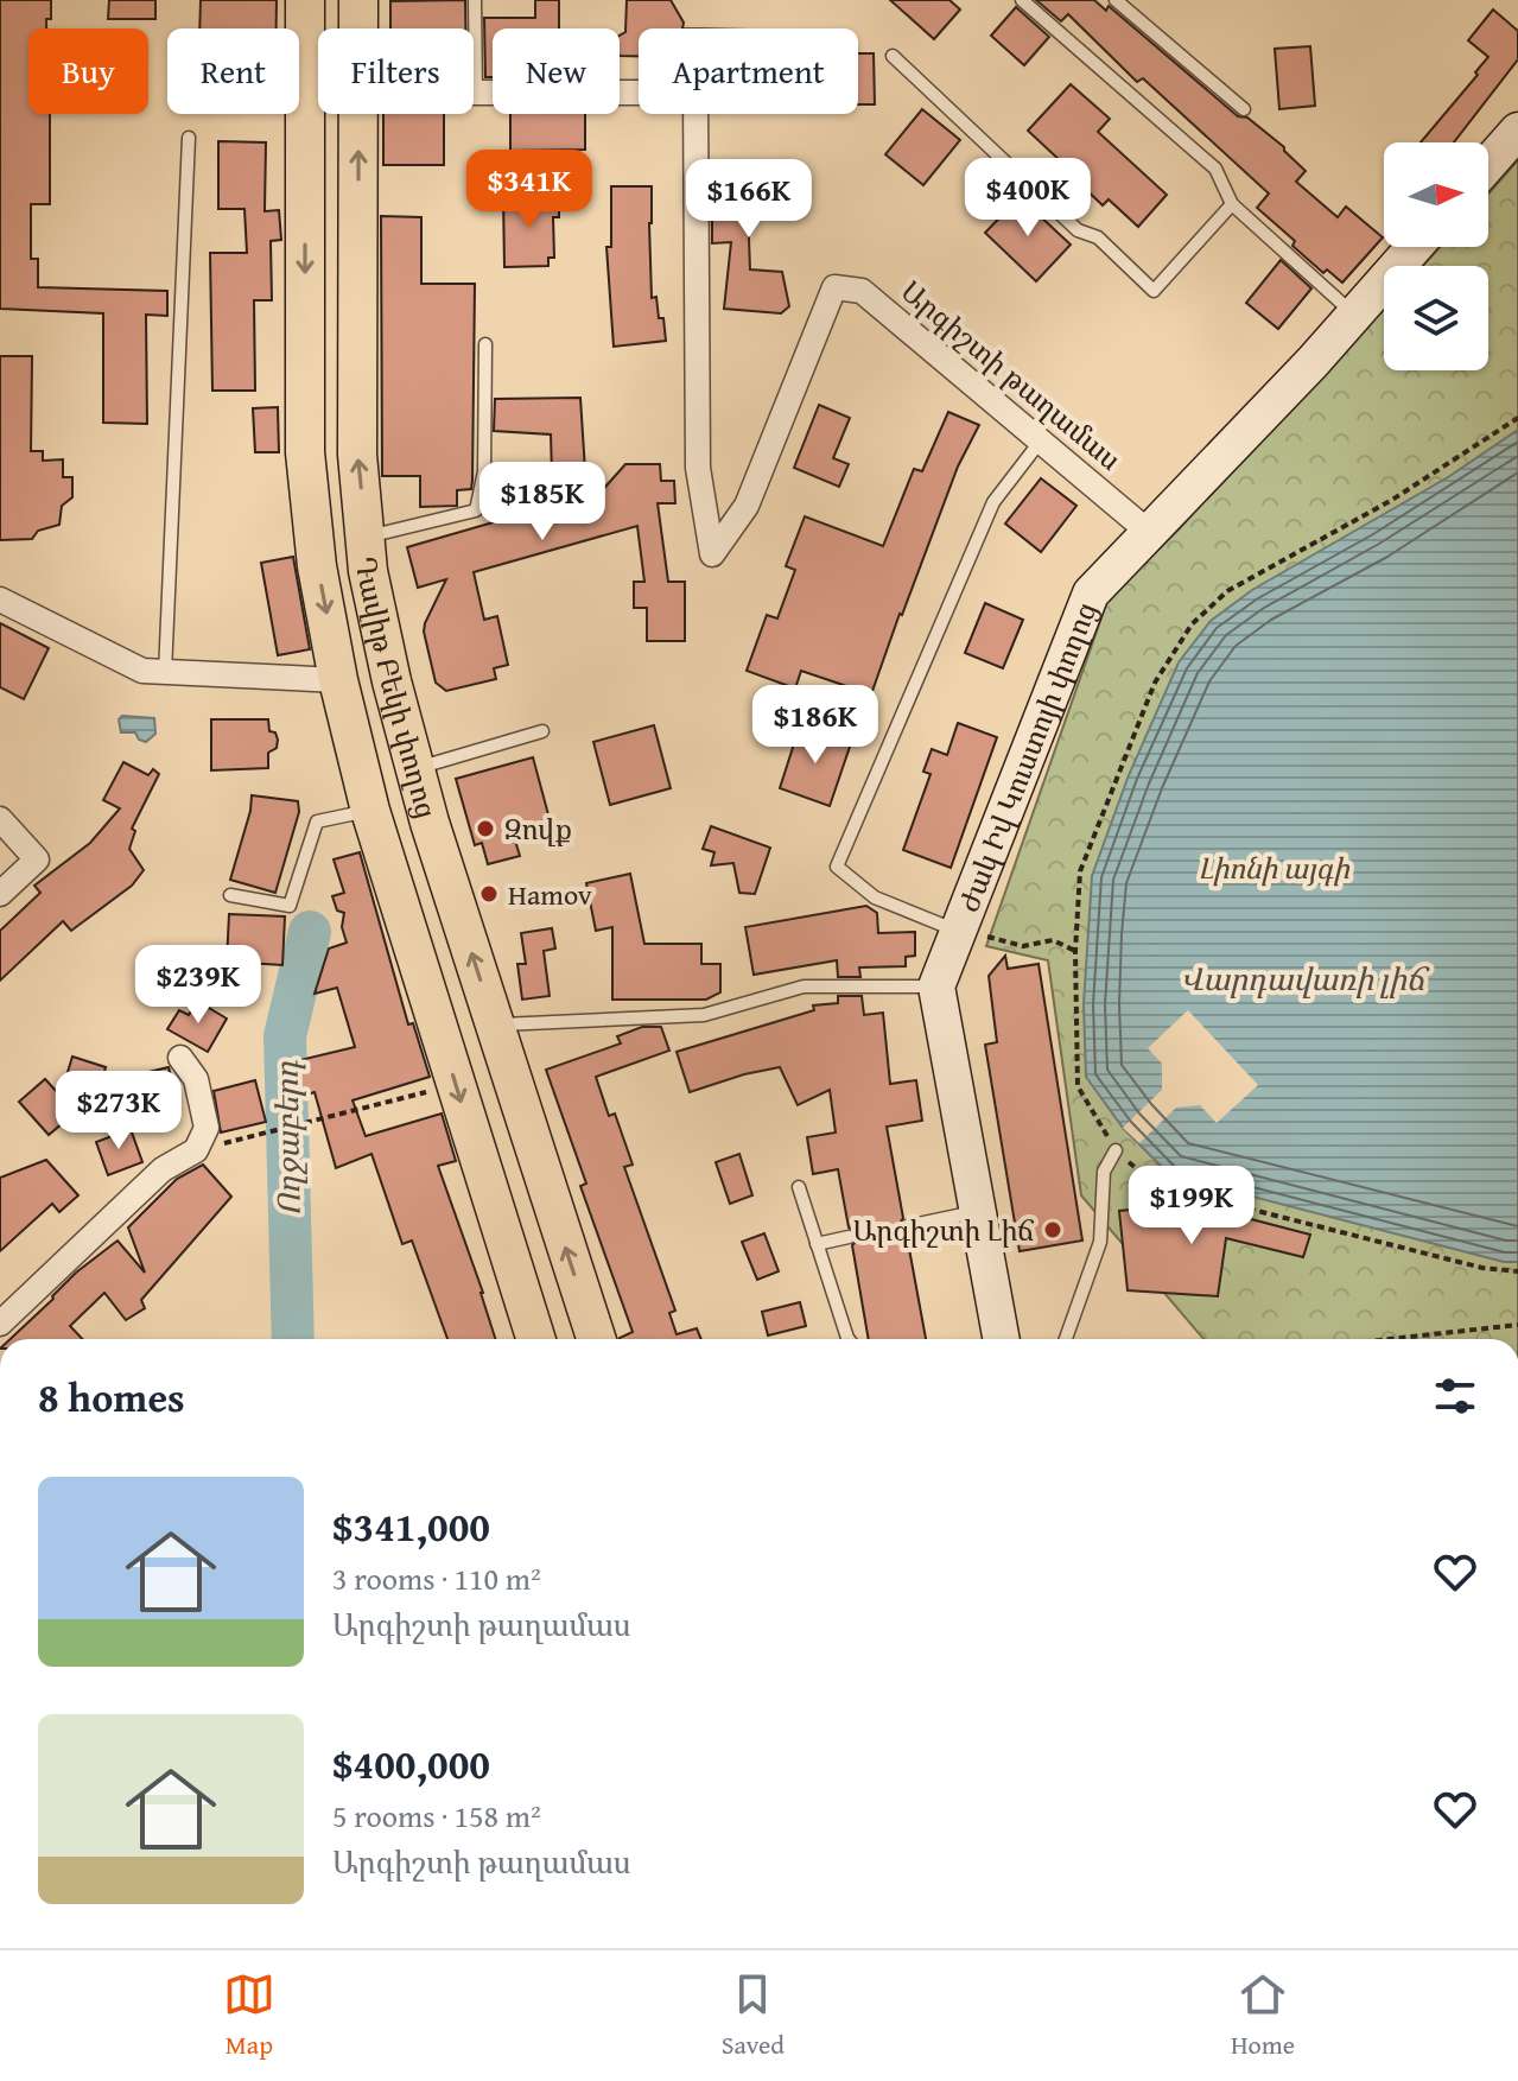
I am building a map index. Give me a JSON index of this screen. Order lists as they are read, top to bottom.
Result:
{
  "streets": {
    "main road": ["Դավիթ Բեկի փողոց", "Ժակ Իվ Կուստոյի փողոց"],
    "street": ["Արգիշտի թաղամաս"]
  },
  "crossings": [
    ["Արգիշտի թաղամաս", "Ժակ Իվ Կուստոյի փողոց"]
  ],
  "water": ["Վարդավառի լիճ", "Ողջաբերդ"],
  "parks": ["Լիոնի այգի"],
  "places": ["Զովք", "Hamov", "Արգիշտի Լիճ"],
  "north": "right",
  "page": {
    "chip": [
      "Buy",
      "Rent",
      "Filters",
      "New",
      "Apartment"
    ],
    "price": [
      "$341K",
      "$400K",
      "$166K",
      "$185K",
      "$186K",
      "$239K",
      "$273K",
      "$199K"
    ],
    "heading": "8 homes",
    "list": [
      {
        "name": "$341,000",
        "note": "3 rooms · 110 m² · Արգիշտի թաղամաս"
      },
      {
        "name": "$400,000",
        "note": "5 rooms · 158 m² · Արգիշտի թաղամաս"
      }
    ],
    "tabs": ["Map", "Saved", "Home"]
  }
}
